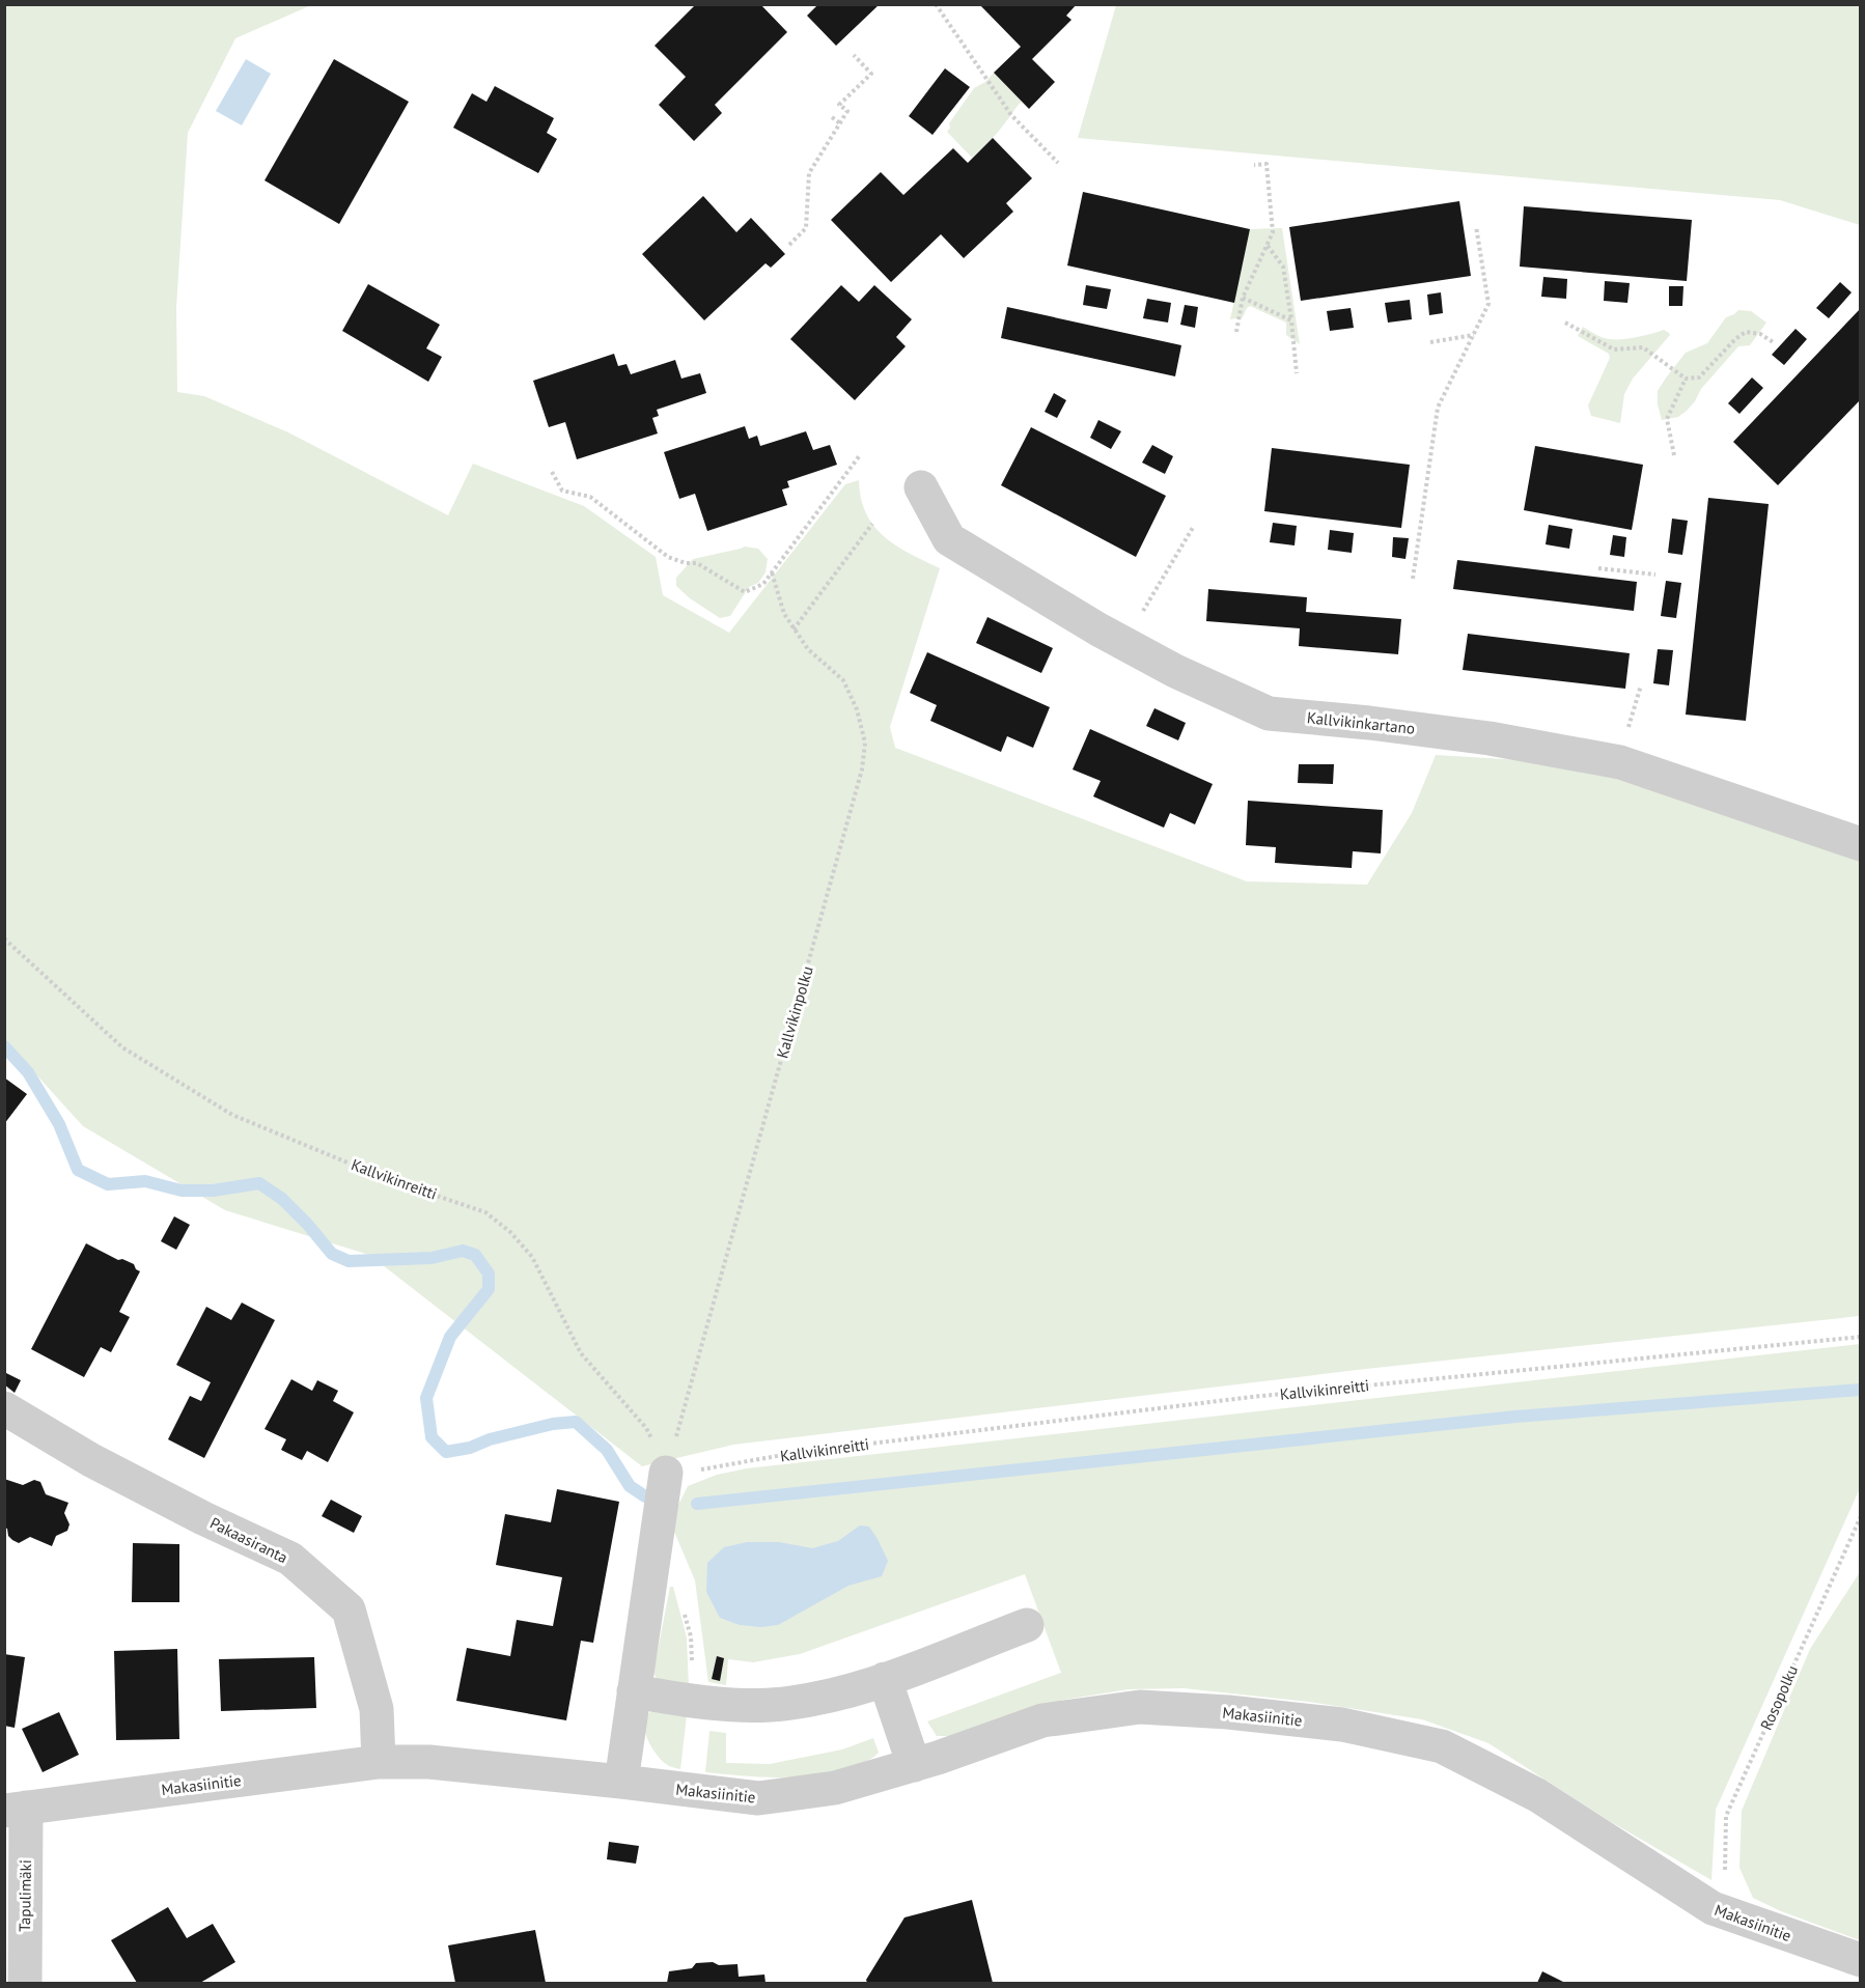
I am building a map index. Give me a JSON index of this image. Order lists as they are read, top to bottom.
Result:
{
  "streets": {
    "street": [
      "Kallvikinkartano",
      "Pakaasiranta",
      "Makasiinitie",
      "Tapulimäki"
    ],
    "path": ["Kallvikinpolku", "Kallvikinreitti", "Rosopolku"]
  },
  "crossings": [
    ["Kallvikinpolku", "Kallvikinreitti"],
    ["Pakaasiranta", "Makasiinitie"],
    ["Makasiinitie", "Tapulimäki"]
  ]
}
